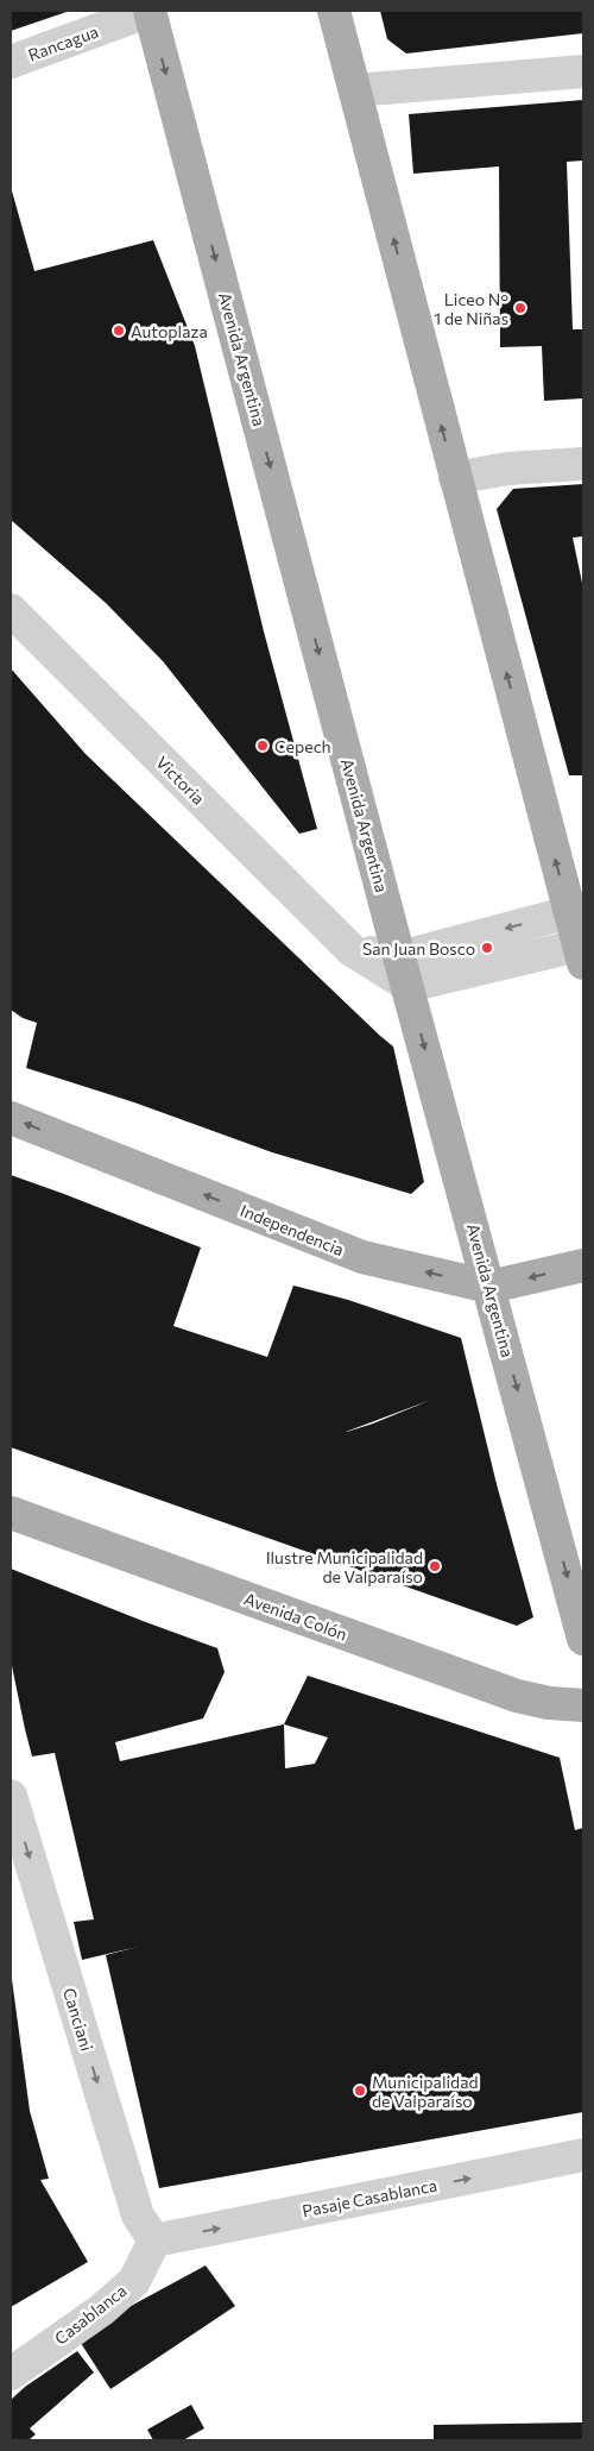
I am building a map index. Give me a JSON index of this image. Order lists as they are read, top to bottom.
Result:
{
  "streets": {
    "main road": ["Avenida Argentina", "Independencia", "Avenida Colón"],
    "street": [
      "Rancagua",
      "Victoria",
      "Canciani",
      "Pasaje Casablanca",
      "Casablanca"
    ]
  },
  "crossings": [
    ["Rancagua", "Avenida Argentina"],
    ["Avenida Argentina", "Victoria"],
    ["Avenida Argentina", "Independencia"],
    ["Canciani", "Pasaje Casablanca"],
    ["Canciani", "Casablanca"],
    ["Pasaje Casablanca", "Casablanca"]
  ],
  "one_way": ["Independencia", "Canciani", "Pasaje Casablanca"],
  "places": [
    "Liceo N° 1 de Niñas",
    "Autoplaza",
    "Cepech",
    "San Juan Bosco",
    "Ilustre Municipalidad de Valparaíso",
    "Municipalidad de Valparaíso"
  ]
}
